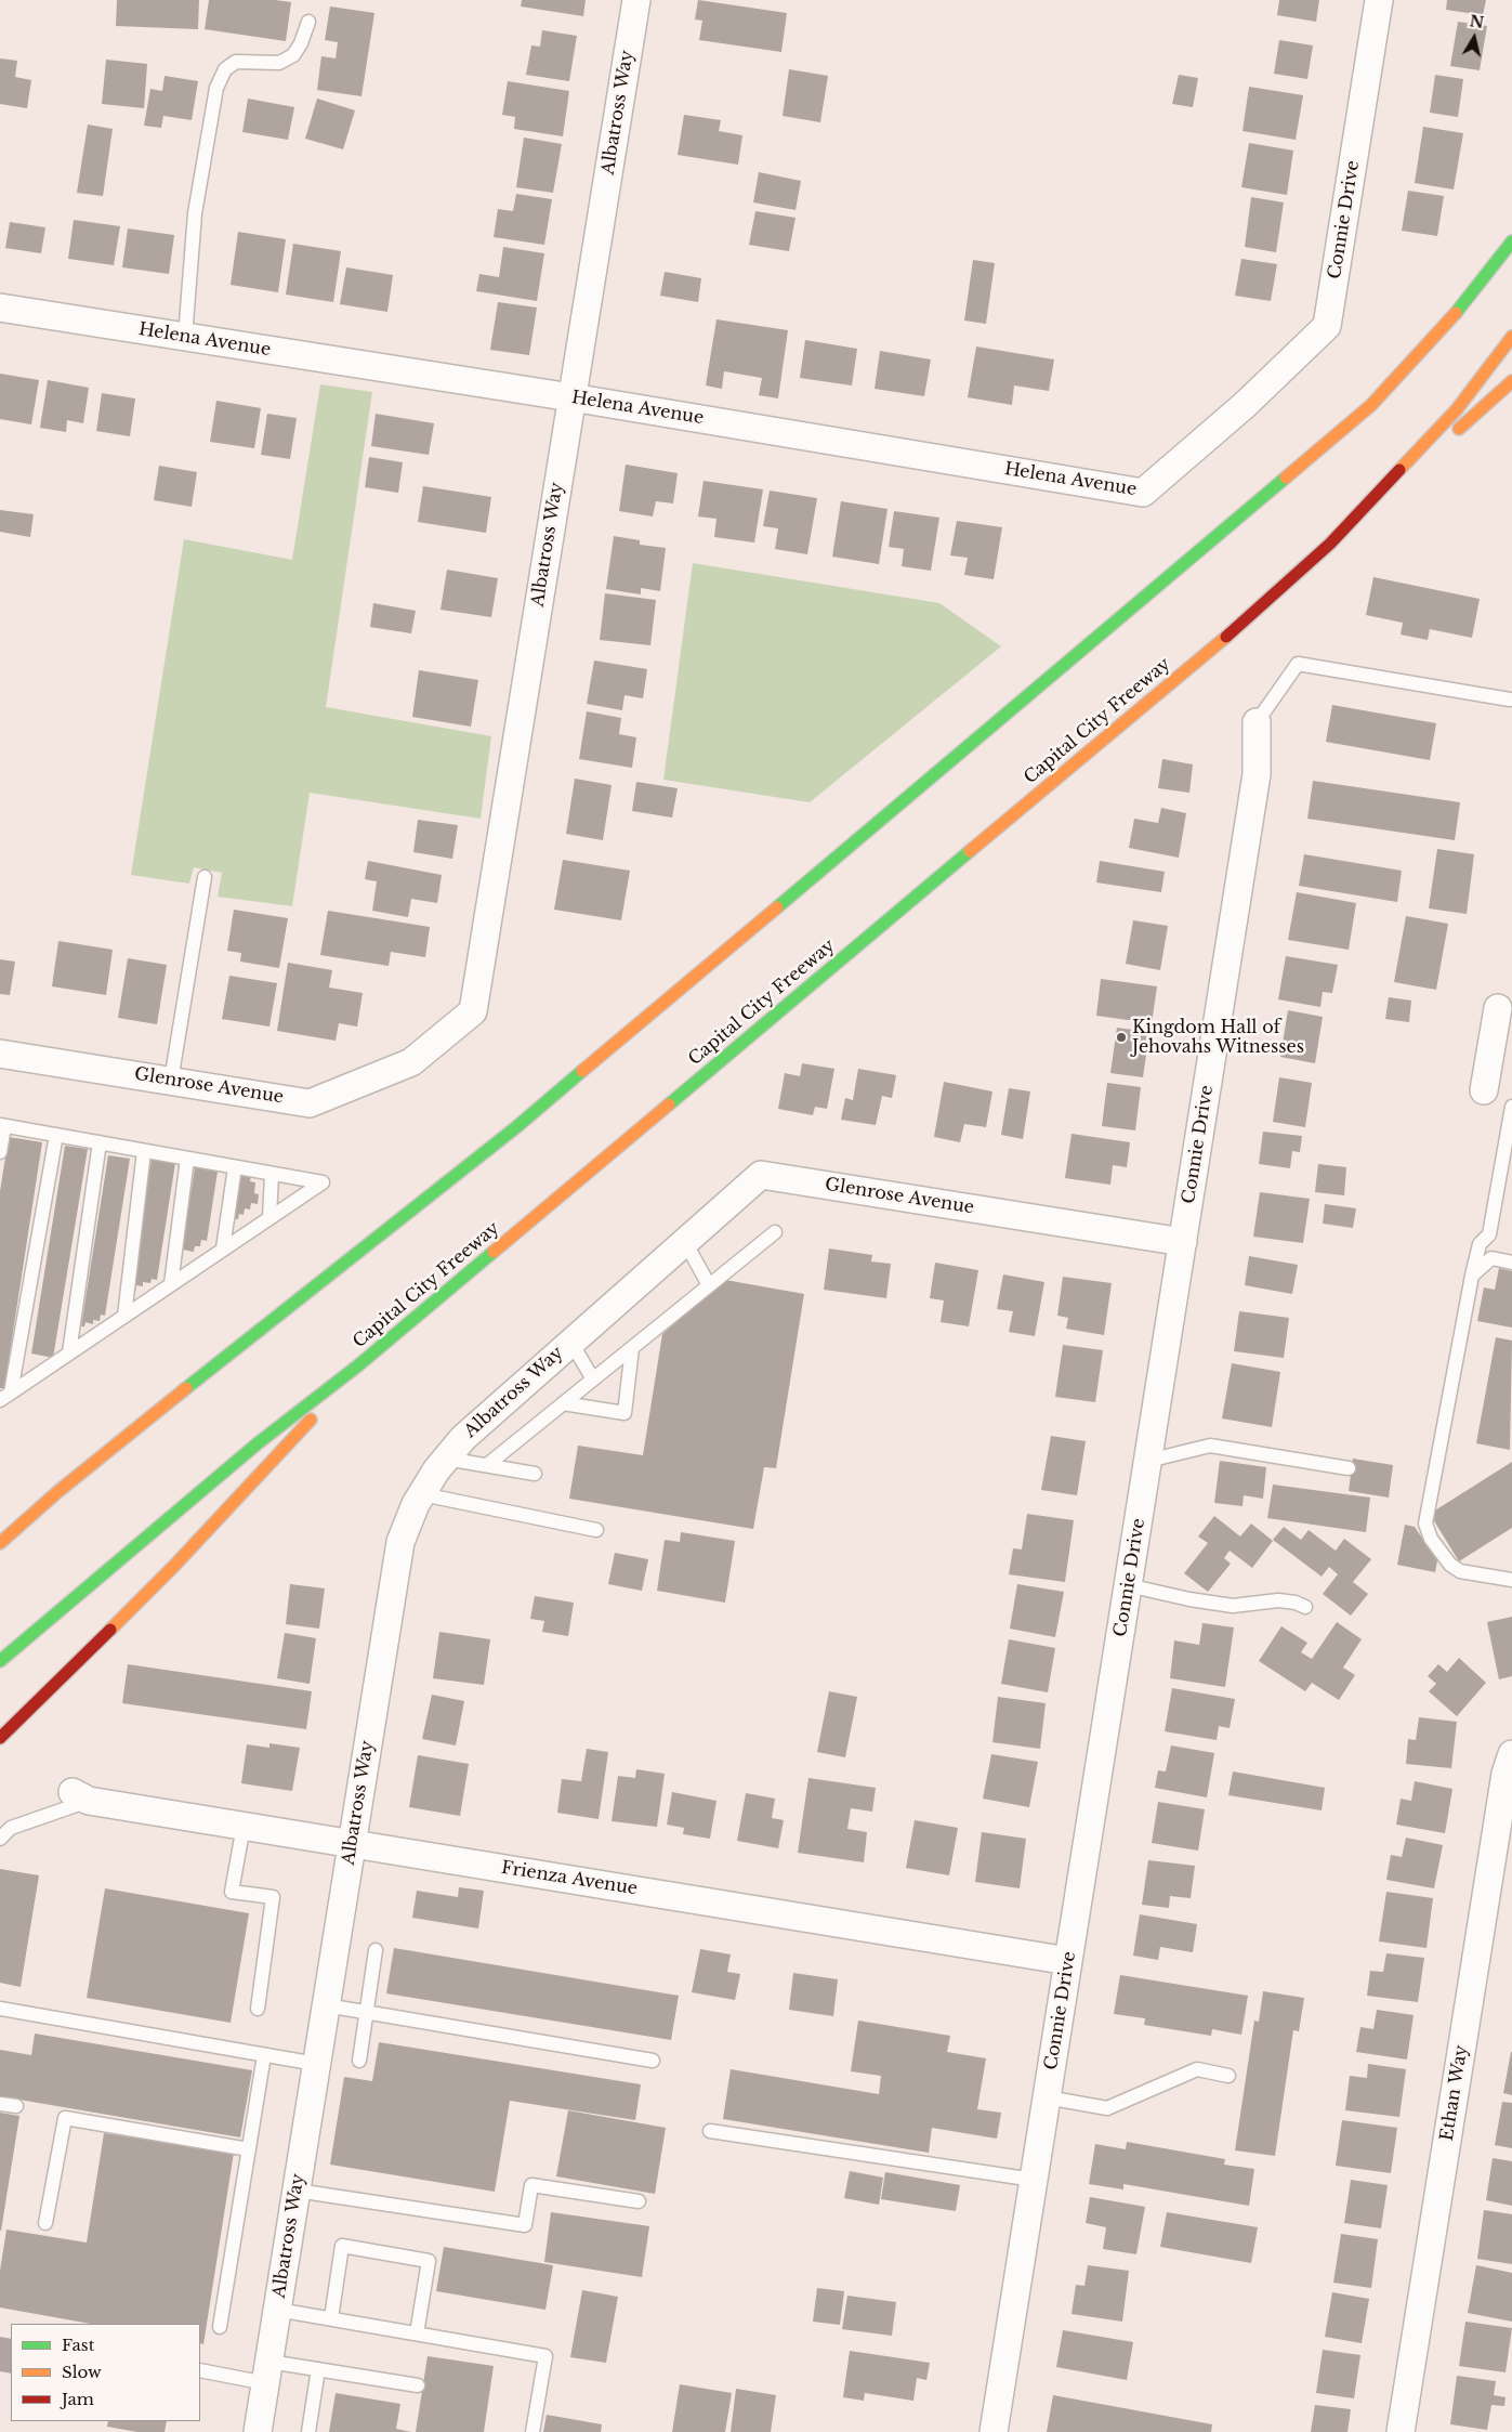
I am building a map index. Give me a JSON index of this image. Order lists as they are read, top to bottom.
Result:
{
  "streets": {
    "highway": ["Capital City Freeway"],
    "street": [
      "Albatross Way",
      "Connie Drive",
      "Helena Avenue",
      "Glenrose Avenue",
      "Frienza Avenue",
      "Ethan Way"
    ]
  },
  "crossings": [
    ["Albatross Way", "Helena Avenue"],
    ["Albatross Way", "Glenrose Avenue"],
    ["Albatross Way", "Frienza Avenue"],
    ["Connie Drive", "Helena Avenue"],
    ["Connie Drive", "Glenrose Avenue"],
    ["Connie Drive", "Frienza Avenue"]
  ],
  "places": ["Kingdom Hall of Jehovahs Witnesses"],
  "legend": ["Fast", "Slow", "Jam"],
  "north": "top"
}
